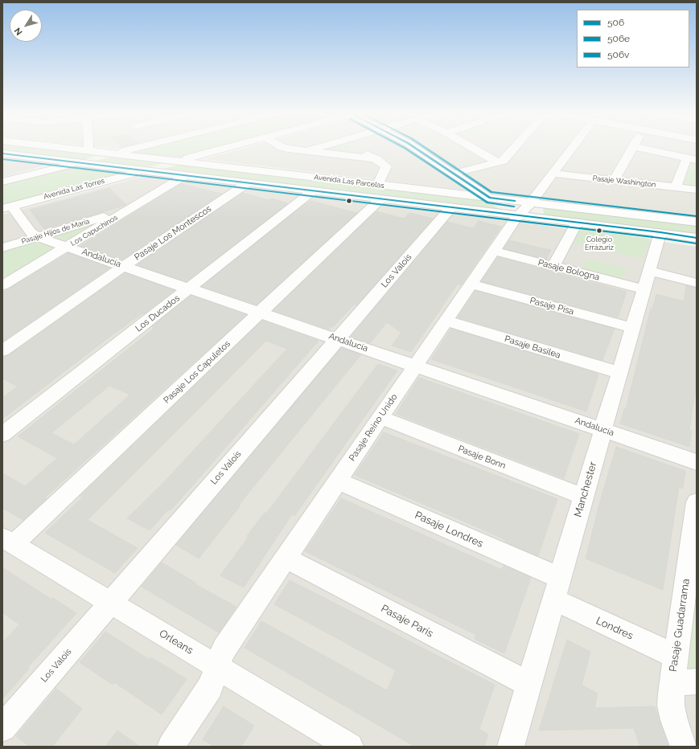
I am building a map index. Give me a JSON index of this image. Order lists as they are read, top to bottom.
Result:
{
  "streets": {
    "street": [
      "Avenida Las Parcelas",
      "Pasaje Washington",
      "Avenida Las Torres",
      "Los Capuchinos",
      "Pasaje Hijos de María",
      "Pasaje Los Montescos",
      "Andalucía",
      "Pasaje Bologna",
      "Los Valois",
      "Pasaje Pisa",
      "Los Ducados",
      "Pasaje Basilea",
      "Pasaje Los Capuletos",
      "Pasaje Reino Unido",
      "Pasaje Bonn",
      "Manchester",
      "Pasaje Londres",
      "Pasaje París",
      "Pasaje Guadarrama",
      "Londres",
      "Orleans"
    ]
  },
  "crossings": [
    ["Avenida Las Parcelas", "Avenida Las Torres"],
    ["Avenida Las Parcelas", "Los Capuchinos"],
    ["Avenida Las Parcelas", "Pasaje Los Montescos"],
    ["Avenida Las Parcelas", "Los Valois"],
    ["Avenida Las Parcelas", "Los Ducados"],
    ["Avenida Las Parcelas", "Pasaje Los Capuletos"],
    ["Avenida Las Parcelas", "Pasaje Reino Unido"],
    ["Avenida Las Parcelas", "Manchester"],
    ["Pasaje Washington", "Pasaje Reino Unido"],
    ["Avenida Las Torres", "Andalucía"],
    ["Los Capuchinos", "Pasaje Hijos de María"],
    ["Los Capuchinos", "Andalucía"],
    ["Pasaje Hijos de María", "Andalucía"],
    ["Pasaje Los Montescos", "Andalucía"],
    ["Andalucía", "Los Valois"],
    ["Andalucía", "Los Ducados"],
    ["Andalucía", "Pasaje Los Capuletos"],
    ["Andalucía", "Pasaje Reino Unido"],
    ["Andalucía", "Manchester"],
    ["Pasaje Bologna", "Pasaje Reino Unido"],
    ["Pasaje Bologna", "Manchester"],
    ["Los Valois", "Orleans"],
    ["Pasaje Pisa", "Pasaje Reino Unido"],
    ["Pasaje Pisa", "Manchester"],
    ["Pasaje Basilea", "Pasaje Reino Unido"],
    ["Pasaje Basilea", "Manchester"],
    ["Pasaje Los Capuletos", "Orleans"],
    ["Pasaje Reino Unido", "Pasaje Bonn"],
    ["Pasaje Reino Unido", "Pasaje Londres"],
    ["Pasaje Reino Unido", "Pasaje París"],
    ["Pasaje Reino Unido", "Orleans"],
    ["Pasaje Bonn", "Manchester"],
    ["Manchester", "Pasaje Londres"],
    ["Manchester", "Pasaje París"],
    ["Manchester", "Londres"],
    ["Pasaje Guadarrama", "Londres"]
  ],
  "places": ["Colegio Errázuriz"],
  "lines": ["transit line 506", "transit line 506e", "transit line 506v"],
  "legend": ["506", "506e", "506v"],
  "north": "bottom left"
}
